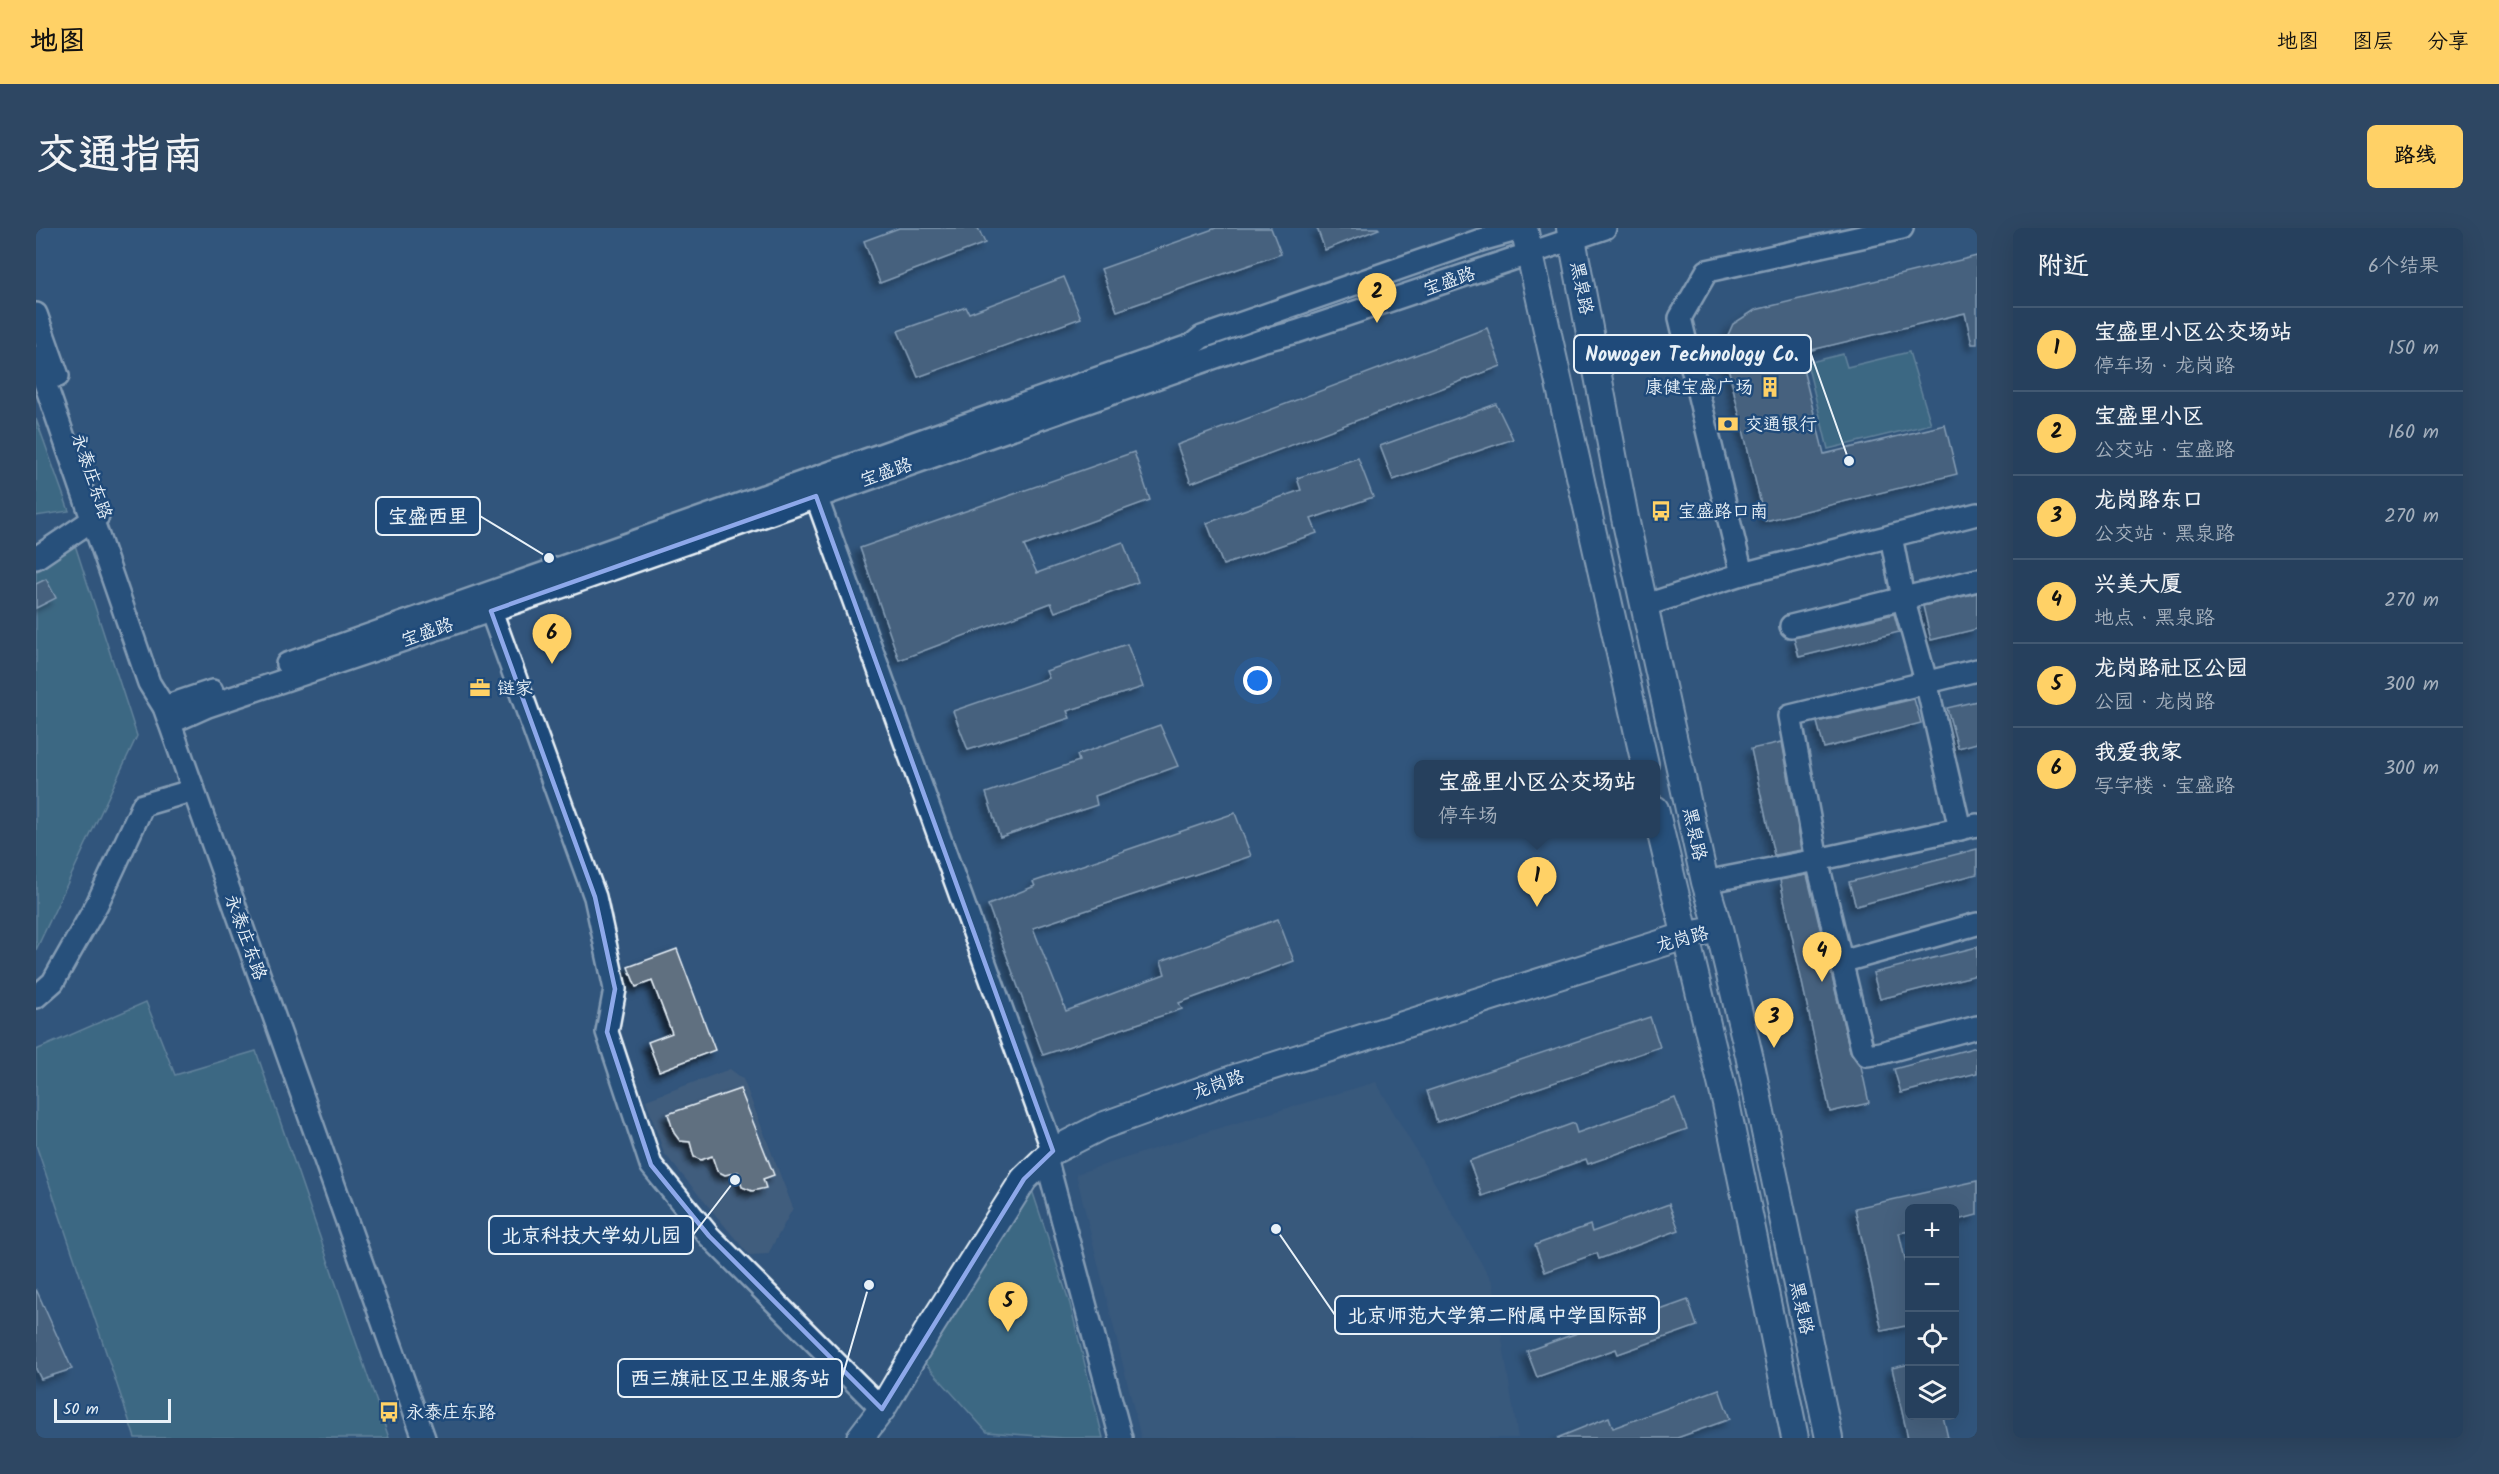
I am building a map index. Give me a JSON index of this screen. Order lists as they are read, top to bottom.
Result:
{
  "streets": {
    "main road": ["黑泉路", "龙岗路"],
    "street": ["宝盛路", "永泰庄东路"]
  },
  "crossings": [
    ["宝盛路", "黑泉路"],
    ["宝盛路", "永泰庄东路"],
    ["黑泉路", "龙岗路"]
  ],
  "places": {
    "building": ["康健宝盛广场"],
    "bank": ["交通银行"],
    "other": [
      "Nowogen Technology Co.",
      "宝盛西里",
      "北京科技大学幼儿园",
      "北京师范大学第二附属中学国际部",
      "西三旗社区卫生服务站"
    ],
    "bus stop": ["宝盛路口南", "永泰庄东路"],
    "office": ["链家"]
  },
  "scale_bar": "50 m",
  "page": {
    "header": "地图",
    "nav": ["地图", "图层", "分享"],
    "title": "交通指南",
    "buttons": "路线",
    "heading": ["附近", "6个结果"],
    "pins": [
      "2",
      "6",
      "1",
      "4",
      "3",
      "5"
    ],
    "list": [
      {
        "mark": "1",
        "name": "宝盛里小区公交场站",
        "note": "停车场 · 龙岗路",
        "value": "150 m"
      },
      {
        "mark": "2",
        "name": "宝盛里小区",
        "note": "公交站 · 宝盛路",
        "value": "160 m"
      },
      {
        "mark": "3",
        "name": "龙岗路东口",
        "note": "公交站 · 黑泉路",
        "value": "270 m"
      },
      {
        "mark": "4",
        "name": "兴美大厦",
        "note": "地点 · 黑泉路",
        "value": "270 m"
      },
      {
        "mark": "5",
        "name": "龙岗路社区公园",
        "note": "公园 · 龙岗路",
        "value": "300 m"
      },
      {
        "mark": "6",
        "name": "我爱我家",
        "note": "写字楼 · 宝盛路",
        "value": "300 m"
      }
    ],
    "popup": ["宝盛里小区公交场站", "停车场"],
    "map_buttons": ["+", "−"],
    "scale": "50 m"
  }
}
